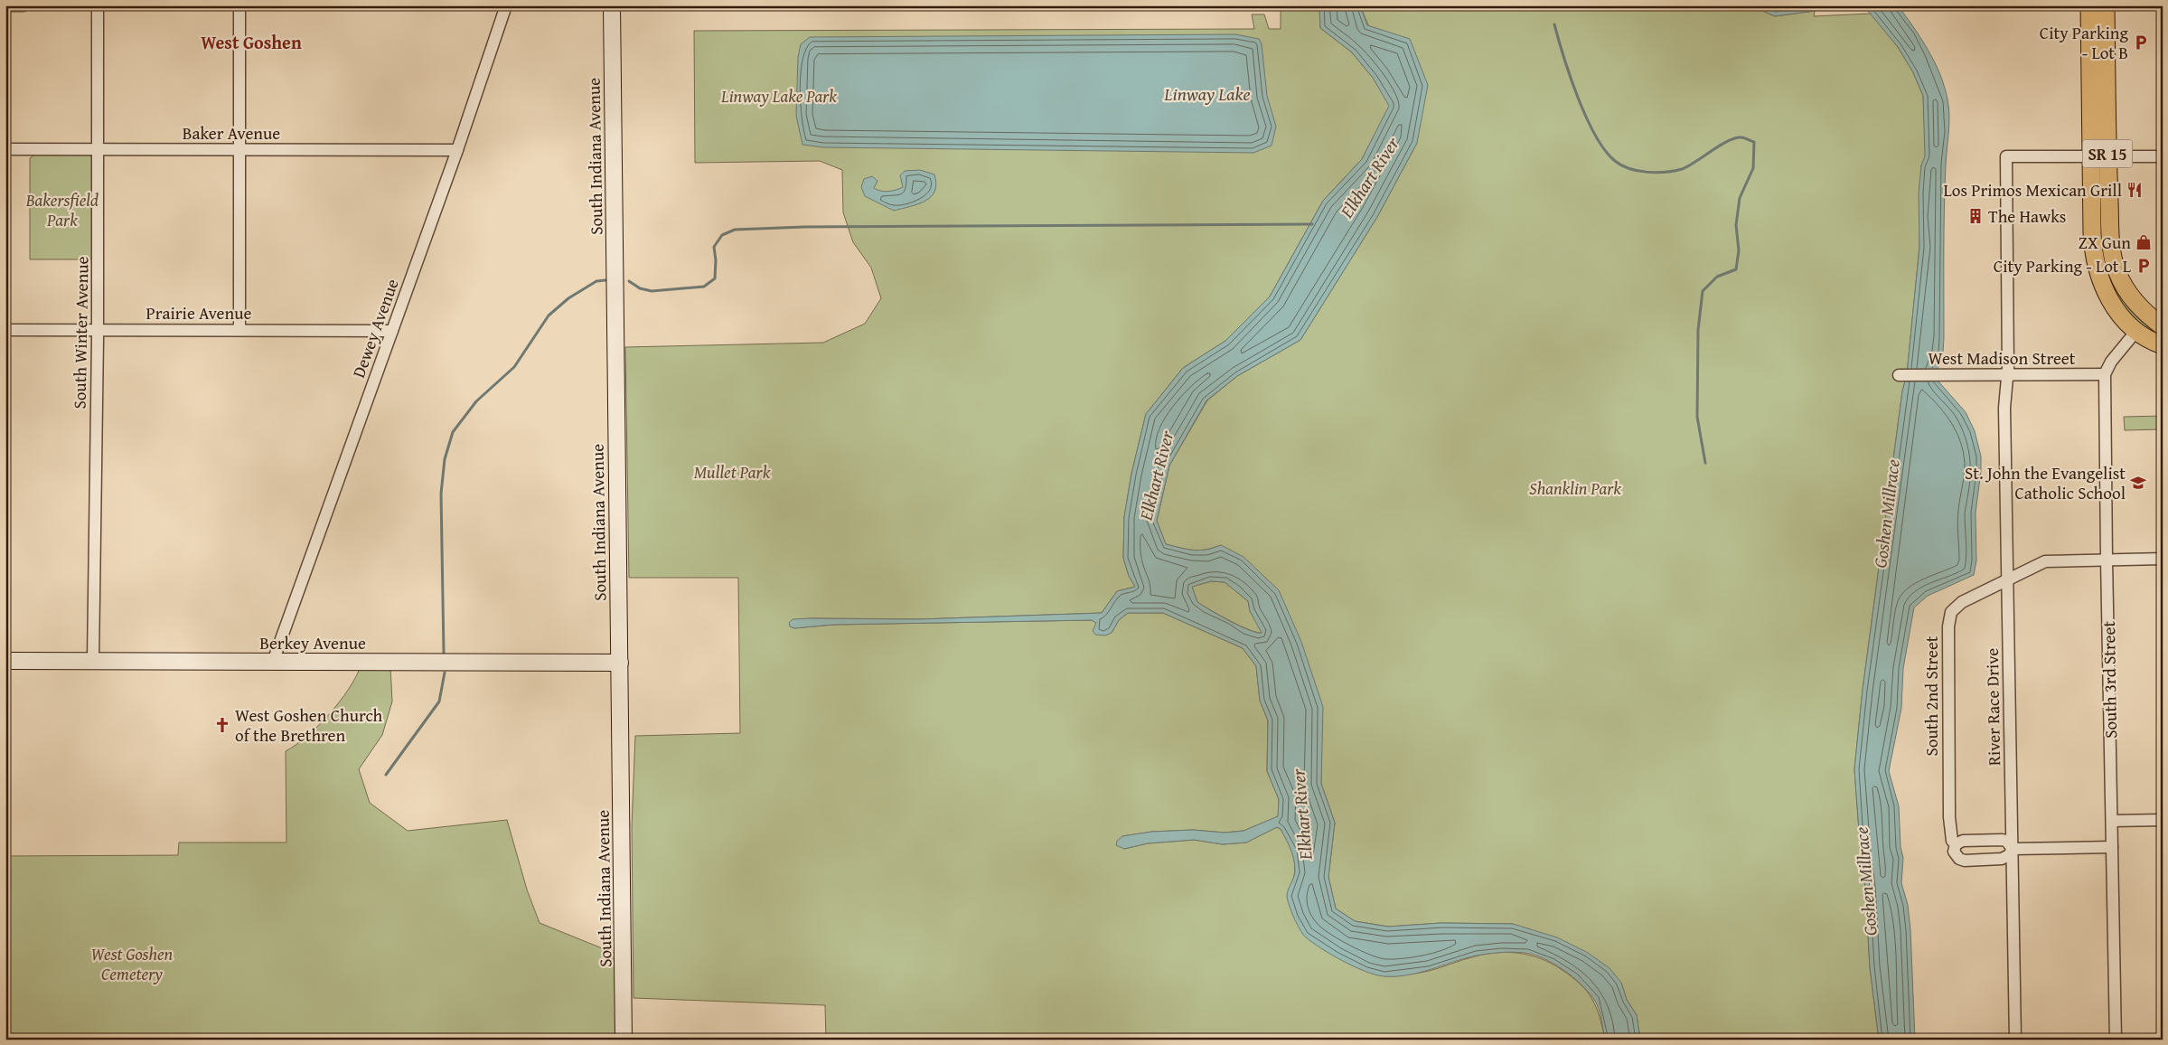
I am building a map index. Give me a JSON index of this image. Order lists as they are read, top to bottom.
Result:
{
  "streets": {
    "main road": ["SR 15"],
    "street": [
      "Baker Avenue",
      "South Indiana Avenue",
      "Prairie Avenue",
      "Dewey Avenue",
      "South Winter Avenue",
      "West Madison Street",
      "Berkey Avenue",
      "South 3rd Street",
      "South 2nd Street",
      "River Race Drive"
    ]
  },
  "crossings": [
    ["Baker Avenue", "Dewey Avenue"],
    ["Baker Avenue", "South Winter Avenue"],
    ["SR 15", "River Race Drive"],
    ["South Indiana Avenue", "Berkey Avenue"],
    ["Prairie Avenue", "Dewey Avenue"],
    ["Prairie Avenue", "South Winter Avenue"],
    ["Dewey Avenue", "Berkey Avenue"],
    ["South Winter Avenue", "Berkey Avenue"],
    ["West Madison Street", "South 3rd Street"],
    ["West Madison Street", "River Race Drive"],
    ["South 3rd Street", "South 2nd Street"],
    ["South 2nd Street", "River Race Drive"]
  ],
  "districts": ["West Goshen"],
  "water": ["Linway Lake", "Elkhart River", "Goshen Millrace"],
  "parks": [
    "Linway Lake Park",
    "Bakersfield Park",
    "Mullet Park",
    "Shanklin Park",
    "West Goshen Cemetery"
  ],
  "places": {
    "parking": ["City Parking - Lot B", "City Parking - Lot L"],
    "restaurant": ["Los Primos Mexican Grill"],
    "building": ["The Hawks"],
    "shop": ["ZX Gun"],
    "school or university": ["St. John the Evangelist Catholic School"],
    "church": ["West Goshen Church of the Brethren"]
  }
}
